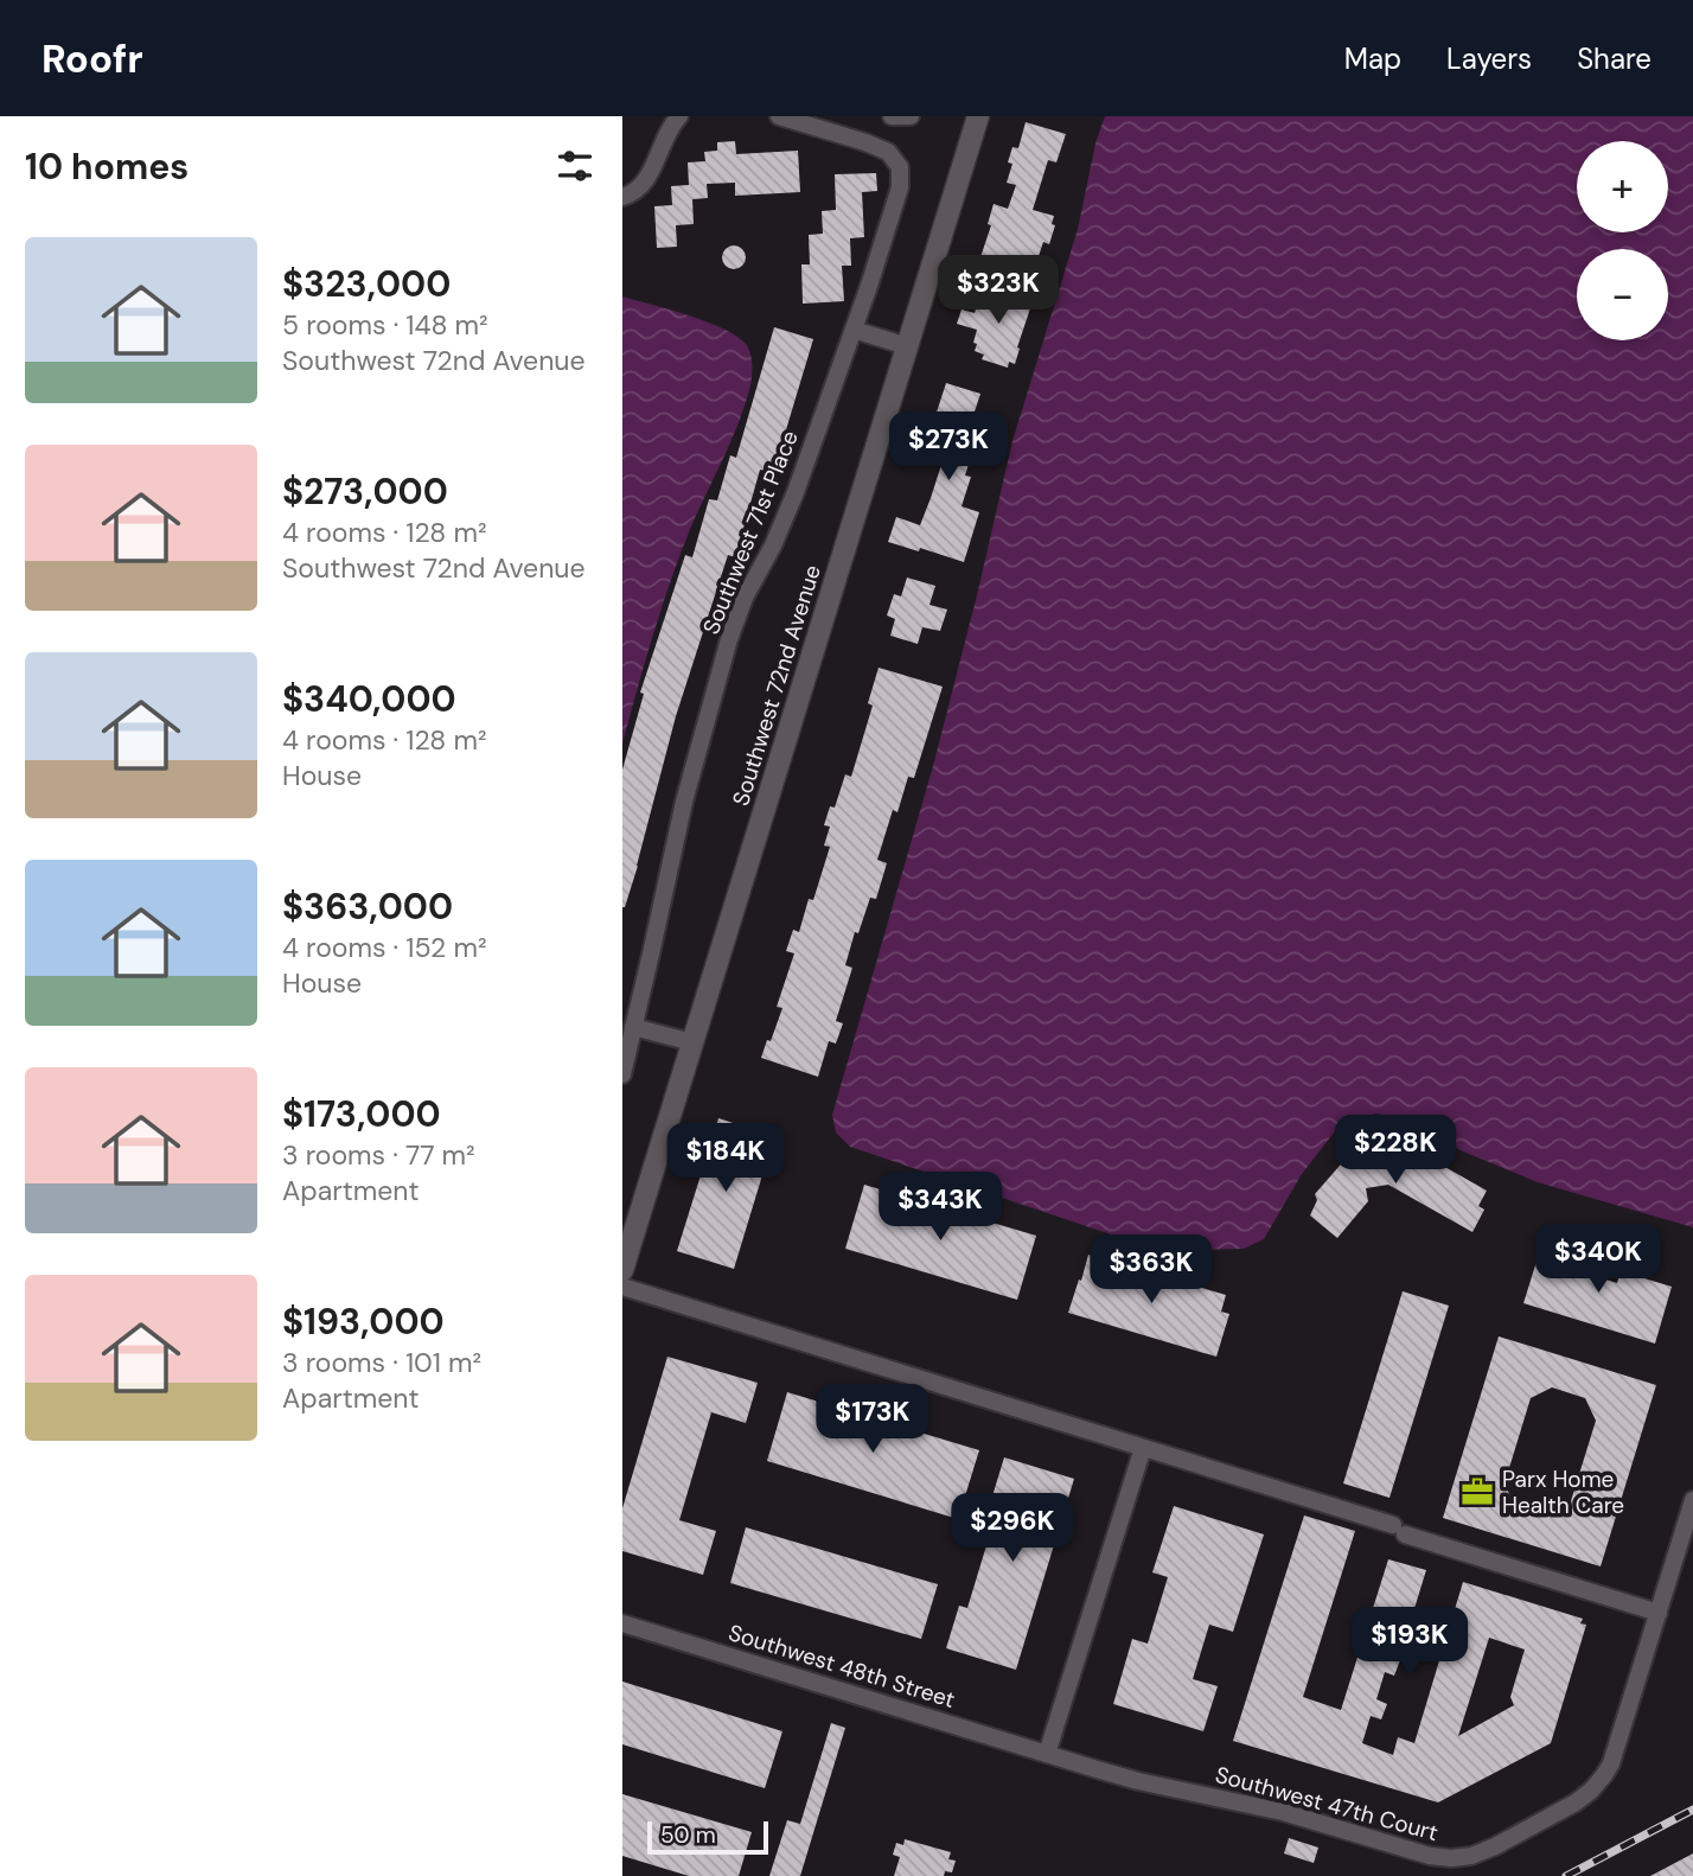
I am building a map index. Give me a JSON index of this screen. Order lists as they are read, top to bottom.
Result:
{
  "streets": {
    "street": [
      "Southwest 71st Place",
      "Southwest 72nd Avenue",
      "Southwest 48th Street",
      "Southwest 47th Court"
    ]
  },
  "crossings": [
    ["Southwest 48th Street", "Southwest 47th Court"]
  ],
  "places": {
    "office": ["Parx Home Health Care"]
  },
  "scale_bar": "50 m",
  "page": {
    "header": "Roofr",
    "nav": ["Map", "Layers", "Share"],
    "heading": "10 homes",
    "map_buttons": ["+", "−"],
    "list": [
      {
        "name": "$323,000",
        "note": "5 rooms · 148 m² · Southwest 72nd Avenue"
      },
      {
        "name": "$273,000",
        "note": "4 rooms · 128 m² · Southwest 72nd Avenue"
      },
      {
        "name": "$340,000",
        "note": "4 rooms · 128 m² · House"
      },
      {
        "name": "$363,000",
        "note": "4 rooms · 152 m² · House"
      },
      {
        "name": "$173,000",
        "note": "3 rooms · 77 m² · Apartment"
      },
      {
        "name": "$193,000",
        "note": "3 rooms · 101 m² · Apartment"
      }
    ],
    "price": [
      "$323K",
      "$273K",
      "$228K",
      "$184K",
      "$343K",
      "$340K",
      "$363K",
      "$173K",
      "$296K",
      "$193K"
    ],
    "scale": "50 m"
  }
}
